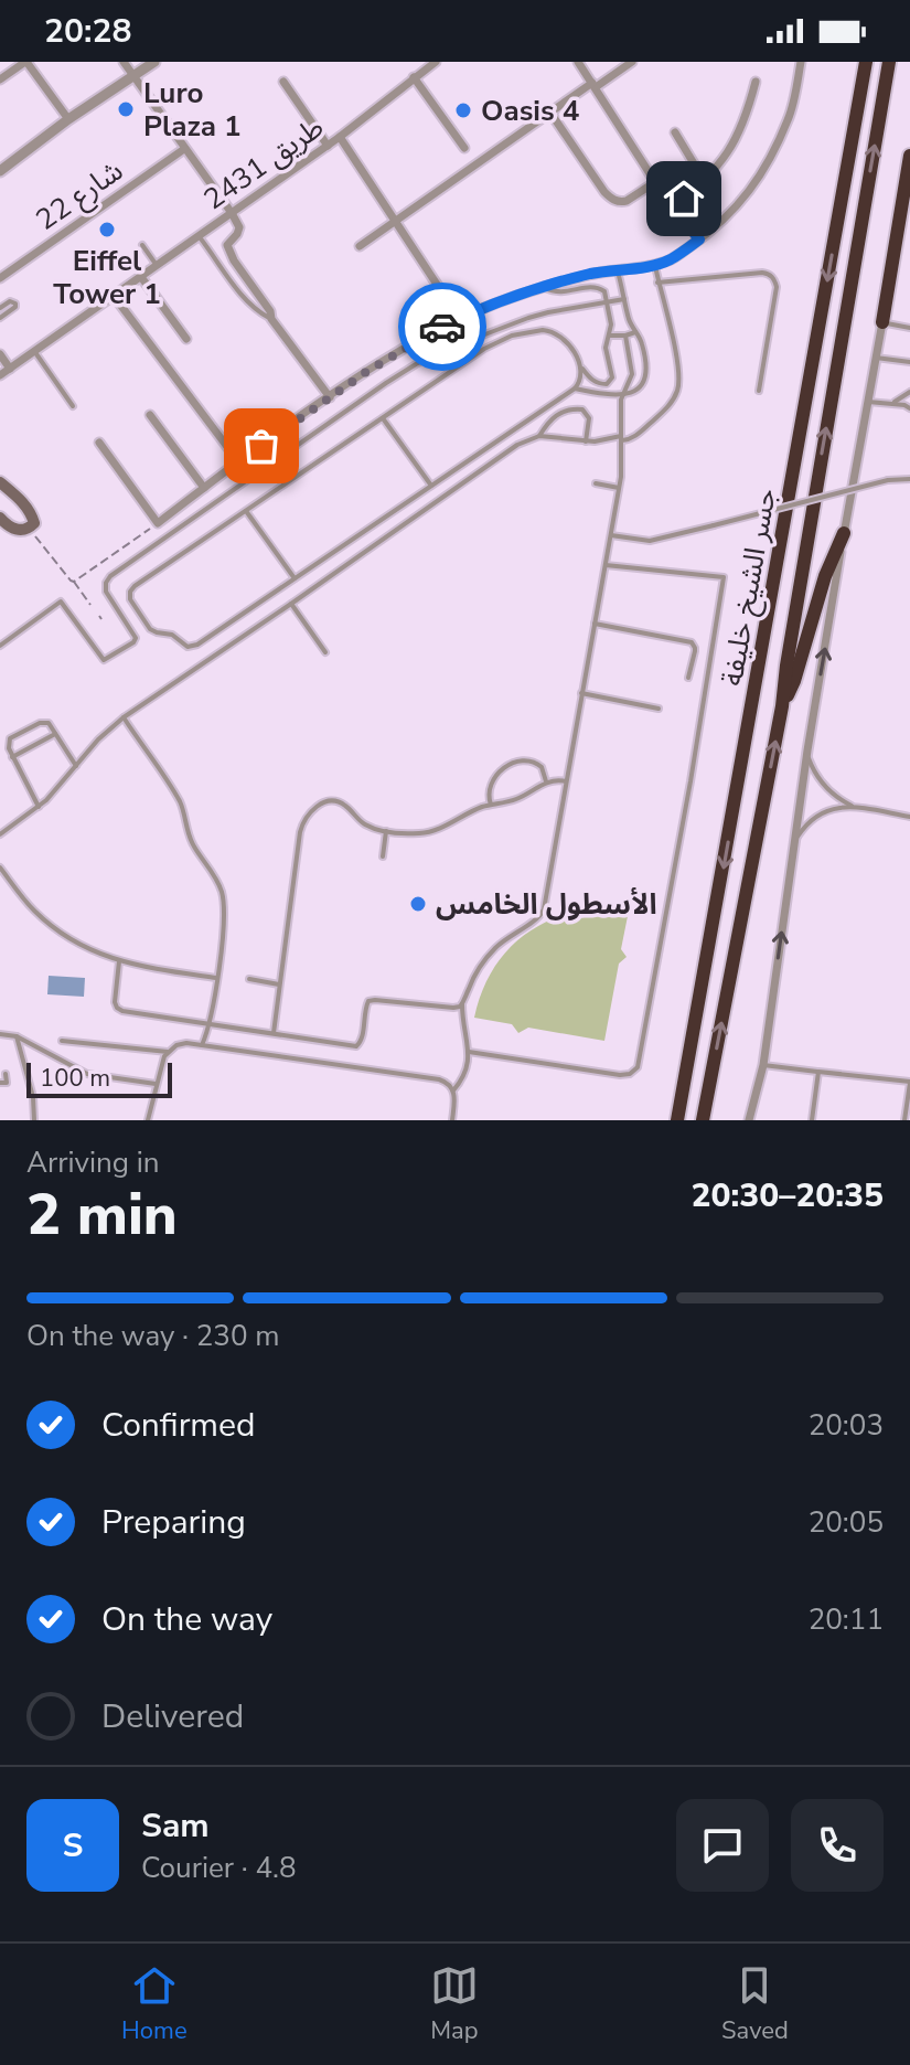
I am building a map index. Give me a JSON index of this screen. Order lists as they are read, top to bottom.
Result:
{
  "streets": {
    "highway": ["جسر الشيخ خليفة"],
    "street": ["طريق 2431", "شارع 22"]
  },
  "places": [
    "Luro Plaza 1",
    "Oasis 4",
    "Eiffel Tower 1",
    "الأسطول الخامس"
  ],
  "scale_bar": "100 m",
  "page": {
    "status": "20:28",
    "scale": "100 m",
    "heading": ["2 min", "Arriving in", "20:30–20:35"],
    "panel": ["Sam", "Courier · 4.8"],
    "bar": "On the way · 230 m",
    "list": [
      ["Confirmed", "20:03"],
      ["Preparing", "20:05"],
      ["On the way", "20:11"],
      "Delivered"
    ],
    "round": "S",
    "tabs": ["Home", "Map", "Saved"]
  }
}
